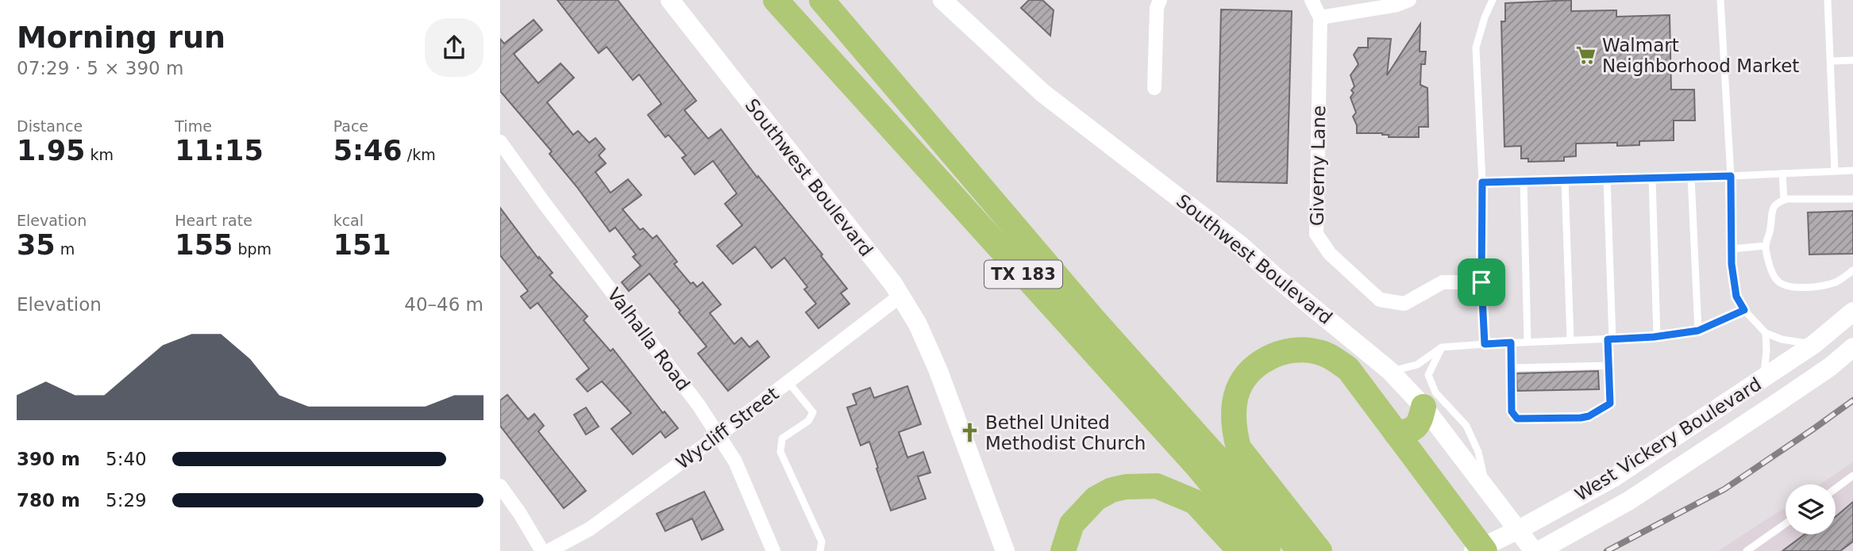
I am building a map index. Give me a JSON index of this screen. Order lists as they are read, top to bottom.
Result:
{
  "streets": {
    "highway": ["TX 183"],
    "main road": ["Southwest Boulevard", "West Vickery Boulevard"],
    "street": ["Giverny Lane", "Valhalla Road", "Wycliff Street"]
  },
  "crossings": [
    ["Southwest Boulevard", "Wycliff Street"],
    ["Southwest Boulevard", "West Vickery Boulevard"],
    ["Valhalla Road", "Wycliff Street"]
  ],
  "places": {
    "supermarket": ["Walmart Neighborhood Market"],
    "church": ["Bethel United Methodist Church"]
  },
  "page": {
    "heading": ["Morning run", "07:29 · 5 × 390 m"],
    "stats": [
      ["Distance", "1.95 km"],
      ["Time", "11:15"],
      ["Pace", "5:46 /km"],
      ["Elevation", "35 m"],
      ["Heart rate", "155 bpm"],
      ["kcal", "151"]
    ],
    "chart": ["Elevation", "40–46 m"],
    "list": [
      {
        "name": "390 m",
        "note": "5:40"
      },
      {
        "name": "780 m",
        "note": "5:29"
      }
    ]
  }
}
